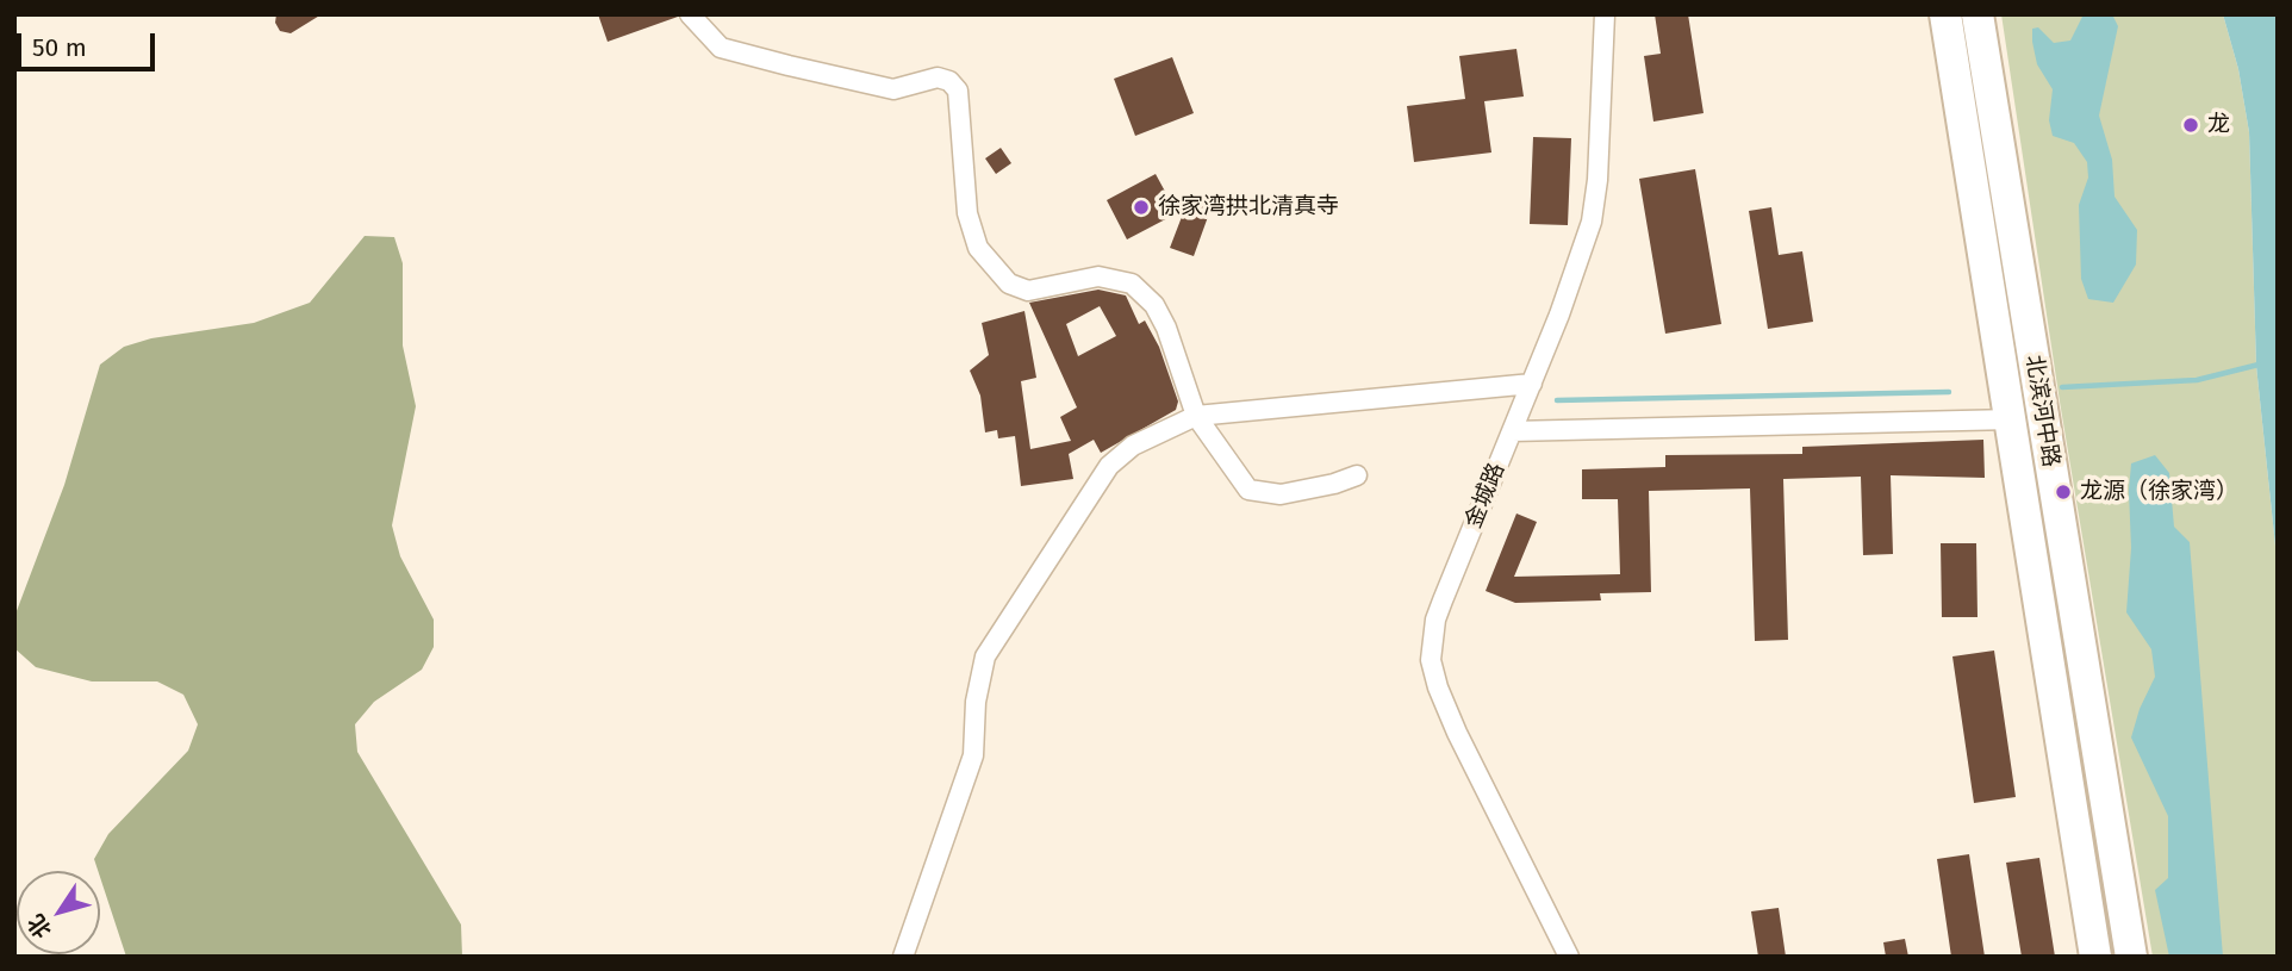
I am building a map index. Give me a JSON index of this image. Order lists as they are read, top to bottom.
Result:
{
  "streets": {
    "main road": ["北滨河中路"],
    "street": ["金城路"]
  },
  "places": ["龙", "徐家湾拱北清真寺", "龙源（徐家湾）"],
  "scale_bar": "50 m",
  "north": "bottom left"
}
